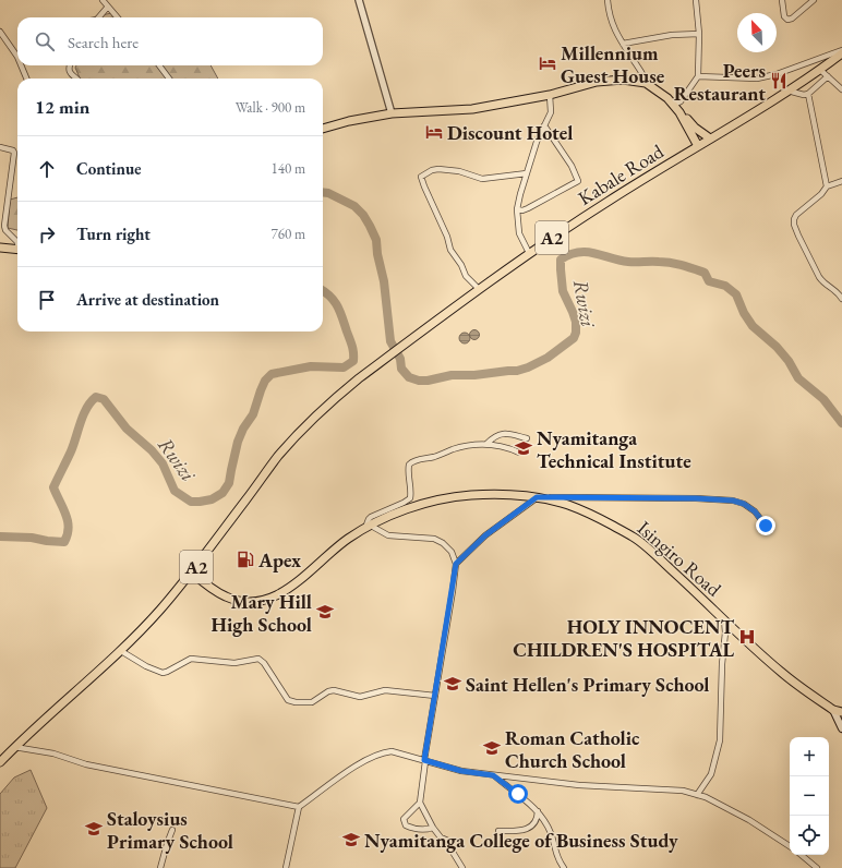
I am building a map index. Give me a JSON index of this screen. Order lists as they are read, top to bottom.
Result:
{
  "streets": {
    "main road": ["Kabale Road", "A2", "Isingiro Road"]
  },
  "crossings": [
    ["Kabale Road", "A2"],
    ["Kabale Road", "Isingiro Road"],
    ["A2", "Isingiro Road"]
  ],
  "water": ["Rwizi"],
  "places": {
    "hotel": ["Millennium Guest House", "Discount Hotel"],
    "restaurant": ["Peers Restaurant"],
    "school or university": [
      "Nyamitanga Technical Institute",
      "Mary Hill High School",
      "Saint Hellen's Primary School",
      "Roman Catholic Church School",
      "Staloysius Primary School",
      "Nyamitanga College of Business Study"
    ],
    "fuel station": ["Apex"],
    "hospital": ["HOLY INNOCENT CHILDREN'S HOSPITAL"]
  },
  "north": "top left",
  "page": {
    "search": "Search here",
    "heading": ["12 min", "Walk · 900 m"],
    "list": [
      ["Continue", "140 m"],
      ["Turn right", "760 m"],
      "Arrive at destination"
    ],
    "map_buttons": ["+", "−"]
  }
}
